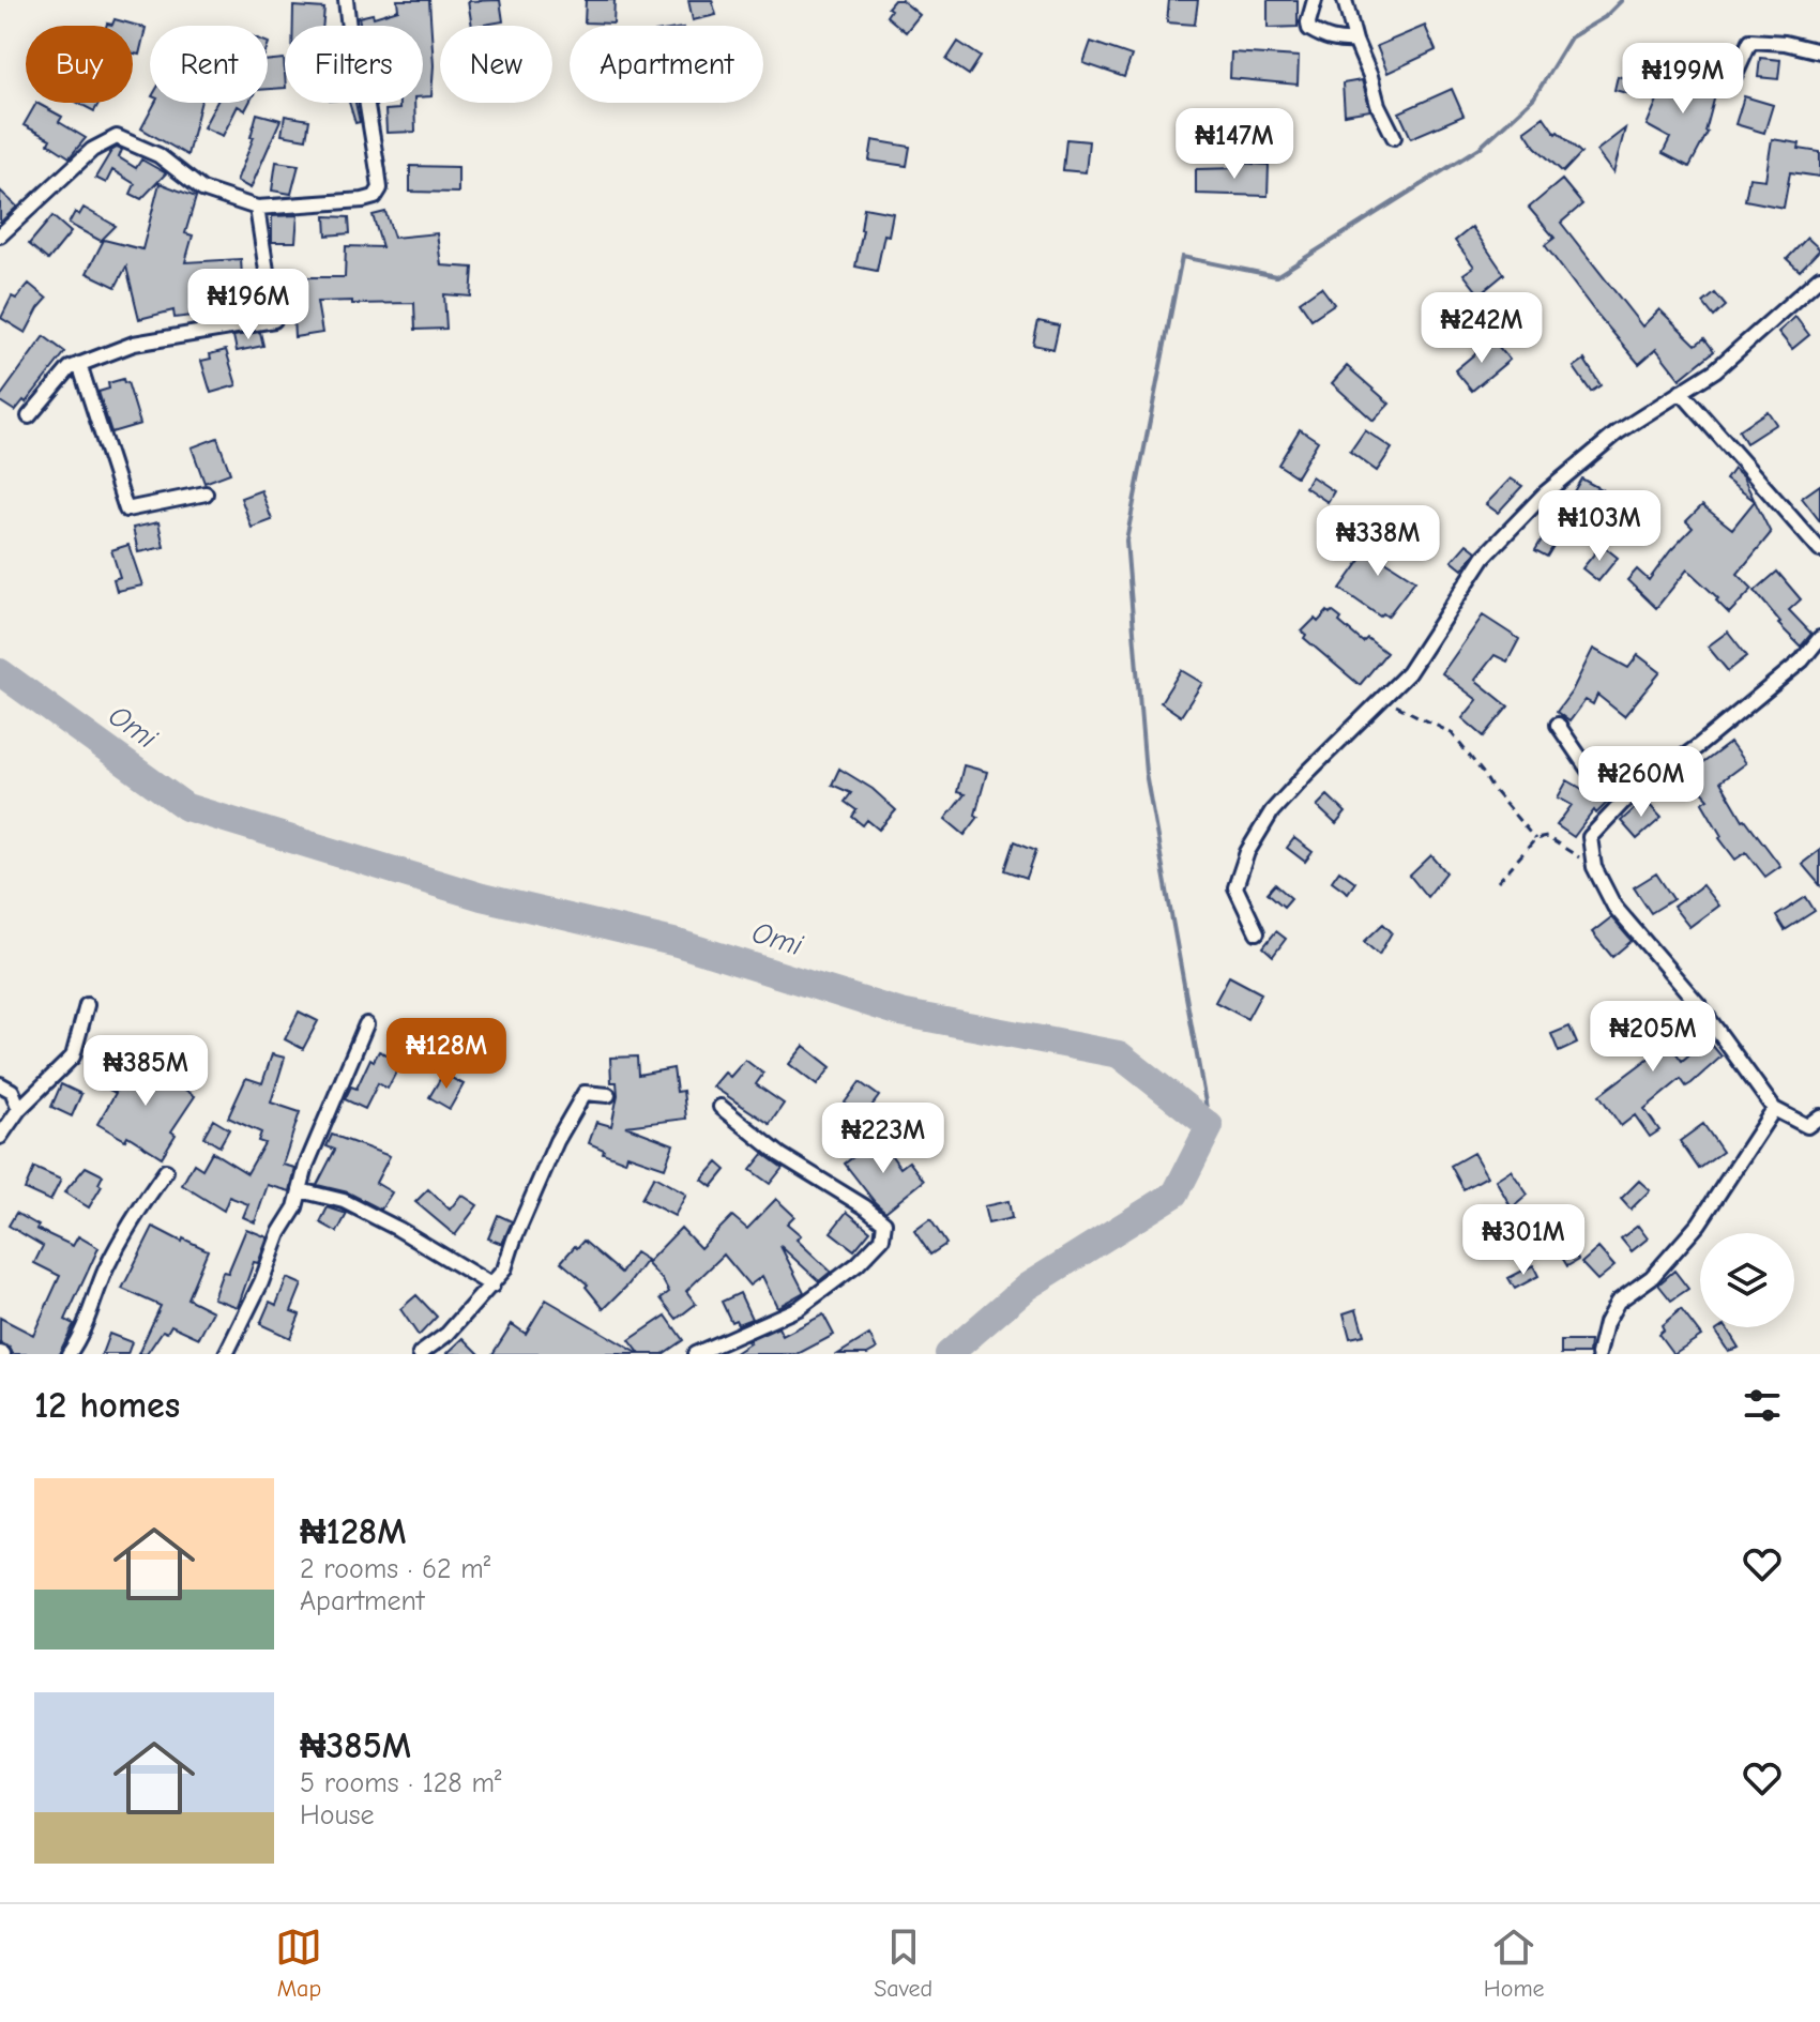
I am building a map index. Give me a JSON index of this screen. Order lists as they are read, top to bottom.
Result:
{
  "water": ["Omi"],
  "page": {
    "chip": [
      "Buy",
      "Rent",
      "Filters",
      "New",
      "Apartment"
    ],
    "price": [
      "₦199M",
      "₦147M",
      "₦196M",
      "₦242M",
      "₦103M",
      "₦338M",
      "₦260M",
      "₦205M",
      "₦128M",
      "₦385M",
      "₦223M",
      "₦301M"
    ],
    "heading": "12 homes",
    "list": [
      {
        "name": "₦128M",
        "note": "2 rooms · 62 m² · Apartment"
      },
      {
        "name": "₦385M",
        "note": "5 rooms · 128 m² · House"
      }
    ],
    "tabs": ["Map", "Saved", "Home"]
  }
}
